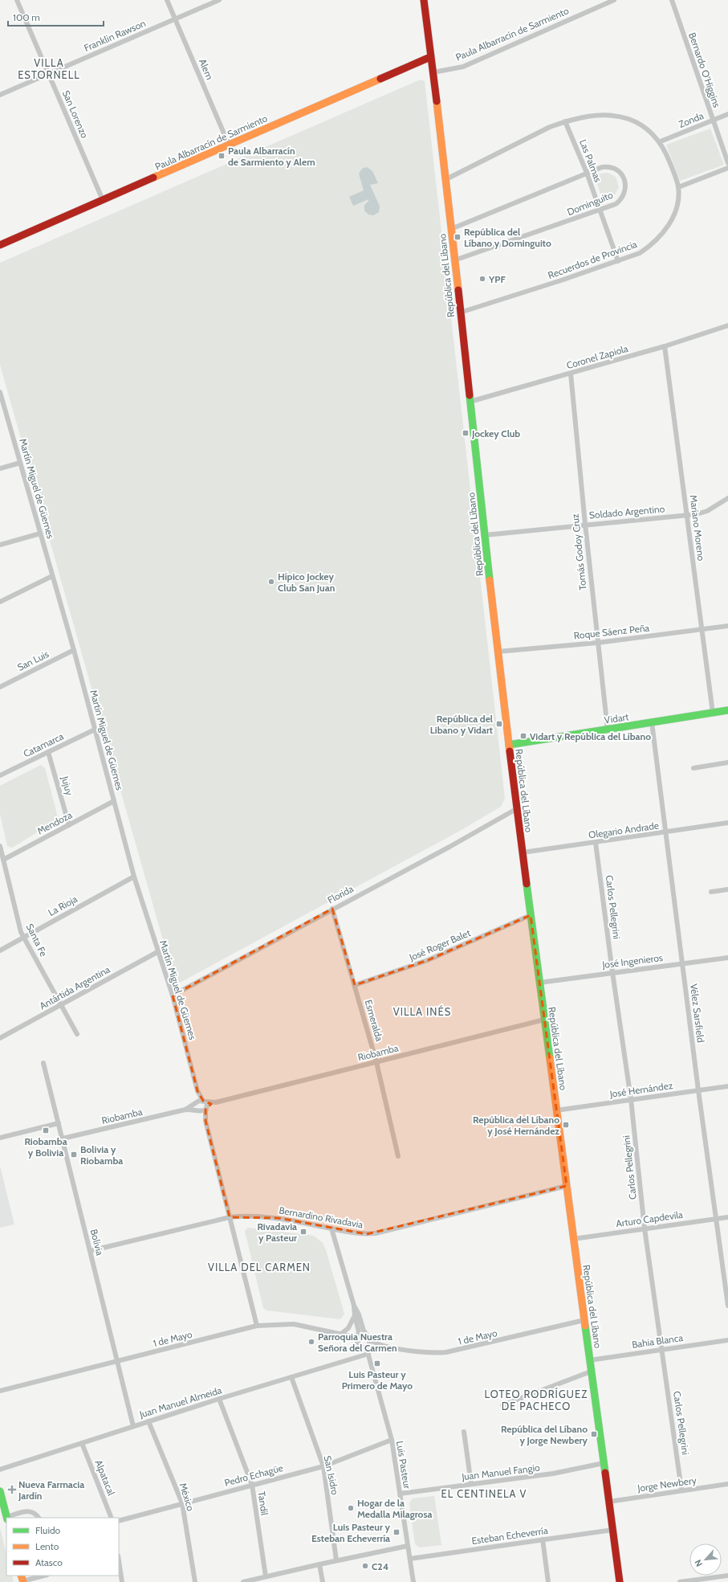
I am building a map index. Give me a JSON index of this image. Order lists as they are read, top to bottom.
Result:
{
  "streets": {
    "main road": ["Paula Albarracín de Sarmiento", "República del Líbano", "Vidart"],
    "street": [
      "Franklin Rawson",
      "Alem",
      "Bernardo O'Higgins",
      "San Lorenzo",
      "Zonda",
      "Las Palmas",
      "Dominguito",
      "Recuerdos de Provincia",
      "Coronel Zapiola",
      "Martín Miguel de Güemes",
      "Soldado Argentino",
      "Mariano Moreno",
      "Tomás Godoy Cruz",
      "Roque Sáenz Peña",
      "San Luis",
      "Catamarca",
      "Jujuy",
      "Mendoza",
      "Olegario Andrade",
      "Florida",
      "La Rioja",
      "Carlos Pellegrini",
      "Santa Fe",
      "José Roger Balet",
      "José Ingenieros",
      "Antártida Argentina",
      "Vélez Sarsfield",
      "Esmeralda",
      "Riobamba",
      "José Hernández",
      "Bernardino Rivadavia",
      "Arturo Capdevila",
      "Bolivia",
      "1 de Mayo",
      "Bahia Blanca",
      "Juan Manuel Almeida",
      "Luis Pasteur",
      "Juan Manuel Fangio",
      "Pedro Echagüe",
      "San Isidro",
      "Alpatacal",
      "Jorge Newbery",
      "México",
      "Tandil",
      "Esteban Echeverría"
    ]
  },
  "crossings": [
    ["Paula Albarracín de Sarmiento", "Alem"],
    ["Paula Albarracín de Sarmiento", "San Lorenzo"],
    ["Paula Albarracín de Sarmiento", "República del Líbano"],
    ["Franklin Rawson", "Alem"],
    ["Franklin Rawson", "San Lorenzo"],
    ["Bernardo O'Higgins", "Zonda"],
    ["Zonda", "Recuerdos de Provincia"],
    ["Las Palmas", "Dominguito"],
    ["Las Palmas", "Recuerdos de Provincia"],
    ["Dominguito", "República del Líbano"],
    ["Recuerdos de Provincia", "República del Líbano"],
    ["República del Líbano", "Coronel Zapiola"],
    ["República del Líbano", "Soldado Argentino"],
    ["República del Líbano", "Roque Sáenz Peña"],
    ["República del Líbano", "Vidart"],
    ["República del Líbano", "Olegario Andrade"],
    ["República del Líbano", "Florida"],
    ["República del Líbano", "José Roger Balet"],
    ["República del Líbano", "José Ingenieros"],
    ["República del Líbano", "Riobamba"],
    ["República del Líbano", "José Hernández"],
    ["República del Líbano", "Bernardino Rivadavia"],
    ["República del Líbano", "Arturo Capdevila"],
    ["República del Líbano", "1 de Mayo"],
    ["República del Líbano", "Bahia Blanca"],
    ["República del Líbano", "Juan Manuel Fangio"],
    ["República del Líbano", "Jorge Newbery"],
    ["República del Líbano", "Esteban Echeverría"],
    ["Coronel Zapiola", "Mariano Moreno"],
    ["Coronel Zapiola", "Tomás Godoy Cruz"],
    ["Martín Miguel de Güemes", "San Luis"],
    ["Martín Miguel de Güemes", "Catamarca"],
    ["Martín Miguel de Güemes", "Mendoza"],
    ["Martín Miguel de Güemes", "Florida"],
    ["Martín Miguel de Güemes", "La Rioja"],
    ["Martín Miguel de Güemes", "Antártida Argentina"],
    ["Martín Miguel de Güemes", "Riobamba"],
    ["Soldado Argentino", "Mariano Moreno"],
    ["Soldado Argentino", "Tomás Godoy Cruz"],
    ["Mariano Moreno", "Roque Sáenz Peña"],
    ["Mariano Moreno", "Vidart"],
    ["Tomás Godoy Cruz", "Roque Sáenz Peña"],
    ["Tomás Godoy Cruz", "Vidart"],
    ["Vidart", "Vélez Sarsfield"],
    ["Catamarca", "Jujuy"],
    ["Jujuy", "Mendoza"],
    ["Mendoza", "Santa Fe"],
    ["Olegario Andrade", "Carlos Pellegrini"],
    ["Olegario Andrade", "Vélez Sarsfield"],
    ["Florida", "Esmeralda"],
    ["La Rioja", "Santa Fe"],
    ["Carlos Pellegrini", "José Ingenieros"],
    ["Carlos Pellegrini", "José Hernández"],
    ["Carlos Pellegrini", "Arturo Capdevila"],
    ["Carlos Pellegrini", "Bahia Blanca"],
    ["Carlos Pellegrini", "Jorge Newbery"],
    ["Santa Fe", "Antártida Argentina"],
    ["José Roger Balet", "Esmeralda"],
    ["José Ingenieros", "Vélez Sarsfield"],
    ["Vélez Sarsfield", "José Hernández"],
    ["Vélez Sarsfield", "Arturo Capdevila"],
    ["Esmeralda", "Riobamba"],
    ["Riobamba", "Bolivia"],
    ["Bernardino Rivadavia", "Bolivia"],
    ["Bolivia", "1 de Mayo"],
    ["Bolivia", "Juan Manuel Almeida"],
    ["1 de Mayo", "Luis Pasteur"],
    ["Juan Manuel Almeida", "Luis Pasteur"],
    ["Juan Manuel Almeida", "San Isidro"],
    ["Juan Manuel Almeida", "Alpatacal"],
    ["Juan Manuel Almeida", "México"],
    ["Juan Manuel Almeida", "Tandil"],
    ["Luis Pasteur", "Juan Manuel Fangio"],
    ["Luis Pasteur", "Pedro Echagüe"],
    ["Luis Pasteur", "Esteban Echeverría"],
    ["Pedro Echagüe", "San Isidro"],
    ["Pedro Echagüe", "México"],
    ["Pedro Echagüe", "Tandil"]
  ],
  "districts": [
    "VILLA ESTORNELL",
    "VILLA INÉS",
    "VILLA DEL CARMEN",
    "LOTEO RODRÍGUEZ DE PACHECO",
    "EL CENTINELA V"
  ],
  "places": {
    "transit": [
      "Paula Albarracín de Sarmiento y Alem",
      "República del Líbano y Dominguito",
      "Jockey Club",
      "República del Libano y Vidart",
      "Vidart y República del Líbano",
      "República del Líbano y José Hernández",
      "Riobamba y Bolivia",
      "Bolivia y Riobamba",
      "Rivadavia y Pasteur",
      "Luis Pasteur y Primero de Mayo",
      "República del Líbano y Jorge Newbery",
      "Luis Pasteur y Esteban Echeverría"
    ],
    "other": [
      "YPF",
      "Hípico Jockey Club San Juan",
      "Parroquia Nuestra Señora del Carmen",
      "Hogar de la Medalla Milagrosa",
      "C24"
    ],
    "health": ["Nueva Farmacia Jardín"]
  },
  "legend": ["Fluido", "Lento", "Atasco"],
  "scale_bar": "100 m",
  "north": "bottom left"
}
